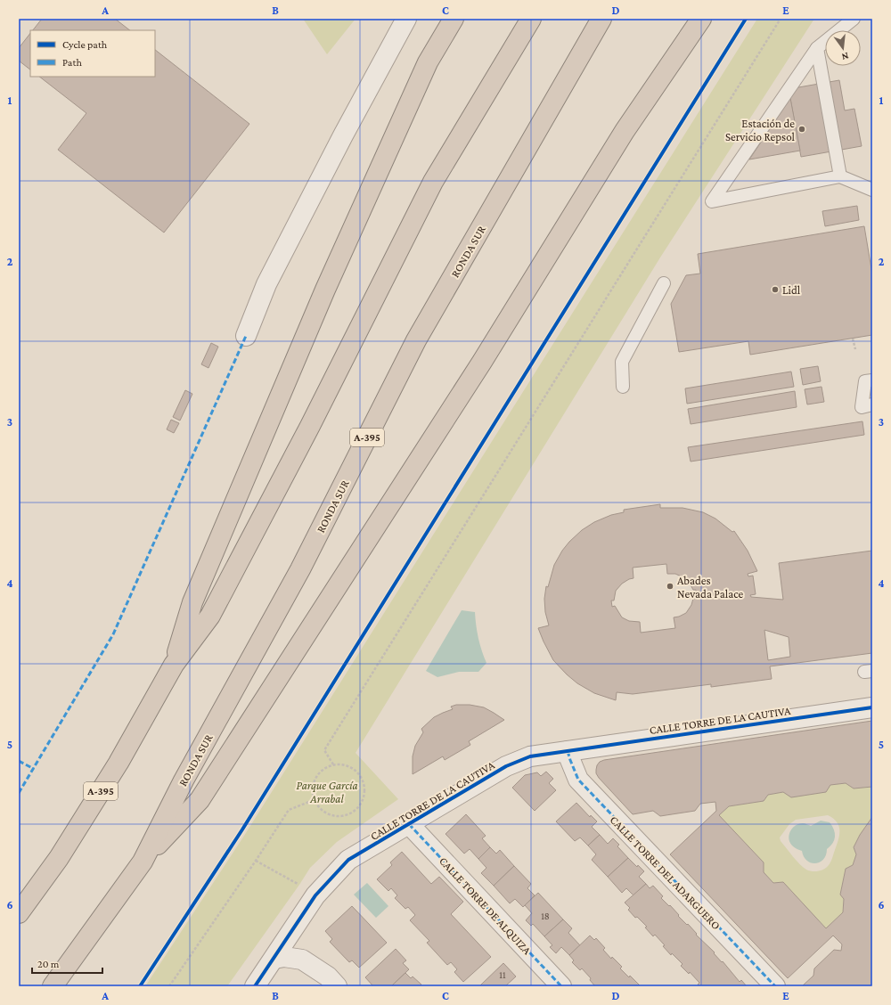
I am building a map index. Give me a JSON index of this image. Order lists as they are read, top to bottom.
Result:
{
  "streets": {
    "highway": ["RONDA SUR", "A-395"],
    "street": ["CALLE TORRE DE LA CAUTIVA", "CALLE TORRE DEL ADARGUERO", "CALLE TORRE DE ALQUIZA"]
  },
  "crossings": [
    ["CALLE TORRE DE LA CAUTIVA", "CALLE TORRE DEL ADARGUERO"],
    ["CALLE TORRE DE LA CAUTIVA", "CALLE TORRE DE ALQUIZA"]
  ],
  "parks": ["Parque García Arrabal"],
  "places": ["Estación de Servicio Repsol", "Lidl", "Abades Nevada Palace"],
  "house_numbers": ["18", "11"],
  "legend": ["Cycle path", "Path"],
  "scale_bar": "20 m",
  "north": "bottom",
  "grid": {
    "columns": [
      "A",
      "B",
      "C",
      "D",
      "E"
    ],
    "rows": [
      "1",
      "2",
      "3",
      "4",
      "5",
      "6"
    ]
  }
}
